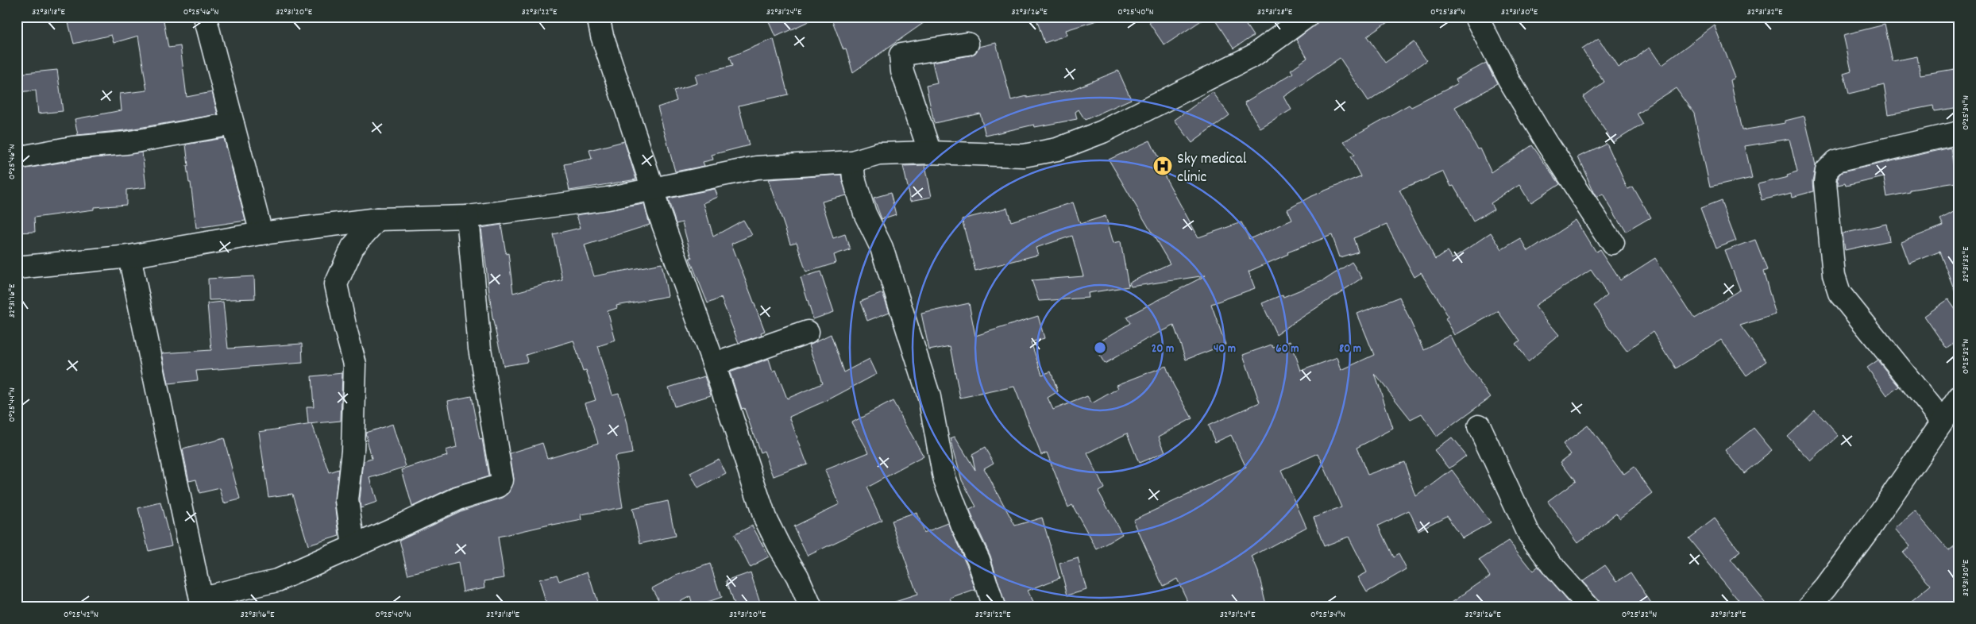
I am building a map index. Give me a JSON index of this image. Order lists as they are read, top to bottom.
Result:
{
  "places": {
    "hospital": ["Sky medical clinic"]
  },
  "coordinates": [
    "32°31'18\"E",
    "0°25'46\"N",
    "32°31'20\"E",
    "32°31'22\"E",
    "32°31'24\"E",
    "32°31'26\"E",
    "0°25'40\"N",
    "32°31'28\"E",
    "0°25'38\"N",
    "32°31'30\"E",
    "32°31'32\"E",
    "0°25'34\"N",
    "32°31'16\"E",
    "0°25'32\"N",
    "0°25'44\"N",
    "0°25'42\"N"
  ],
  "rings": [
    "20 m",
    "40 m",
    "60 m",
    "80 m"
  ]
}
